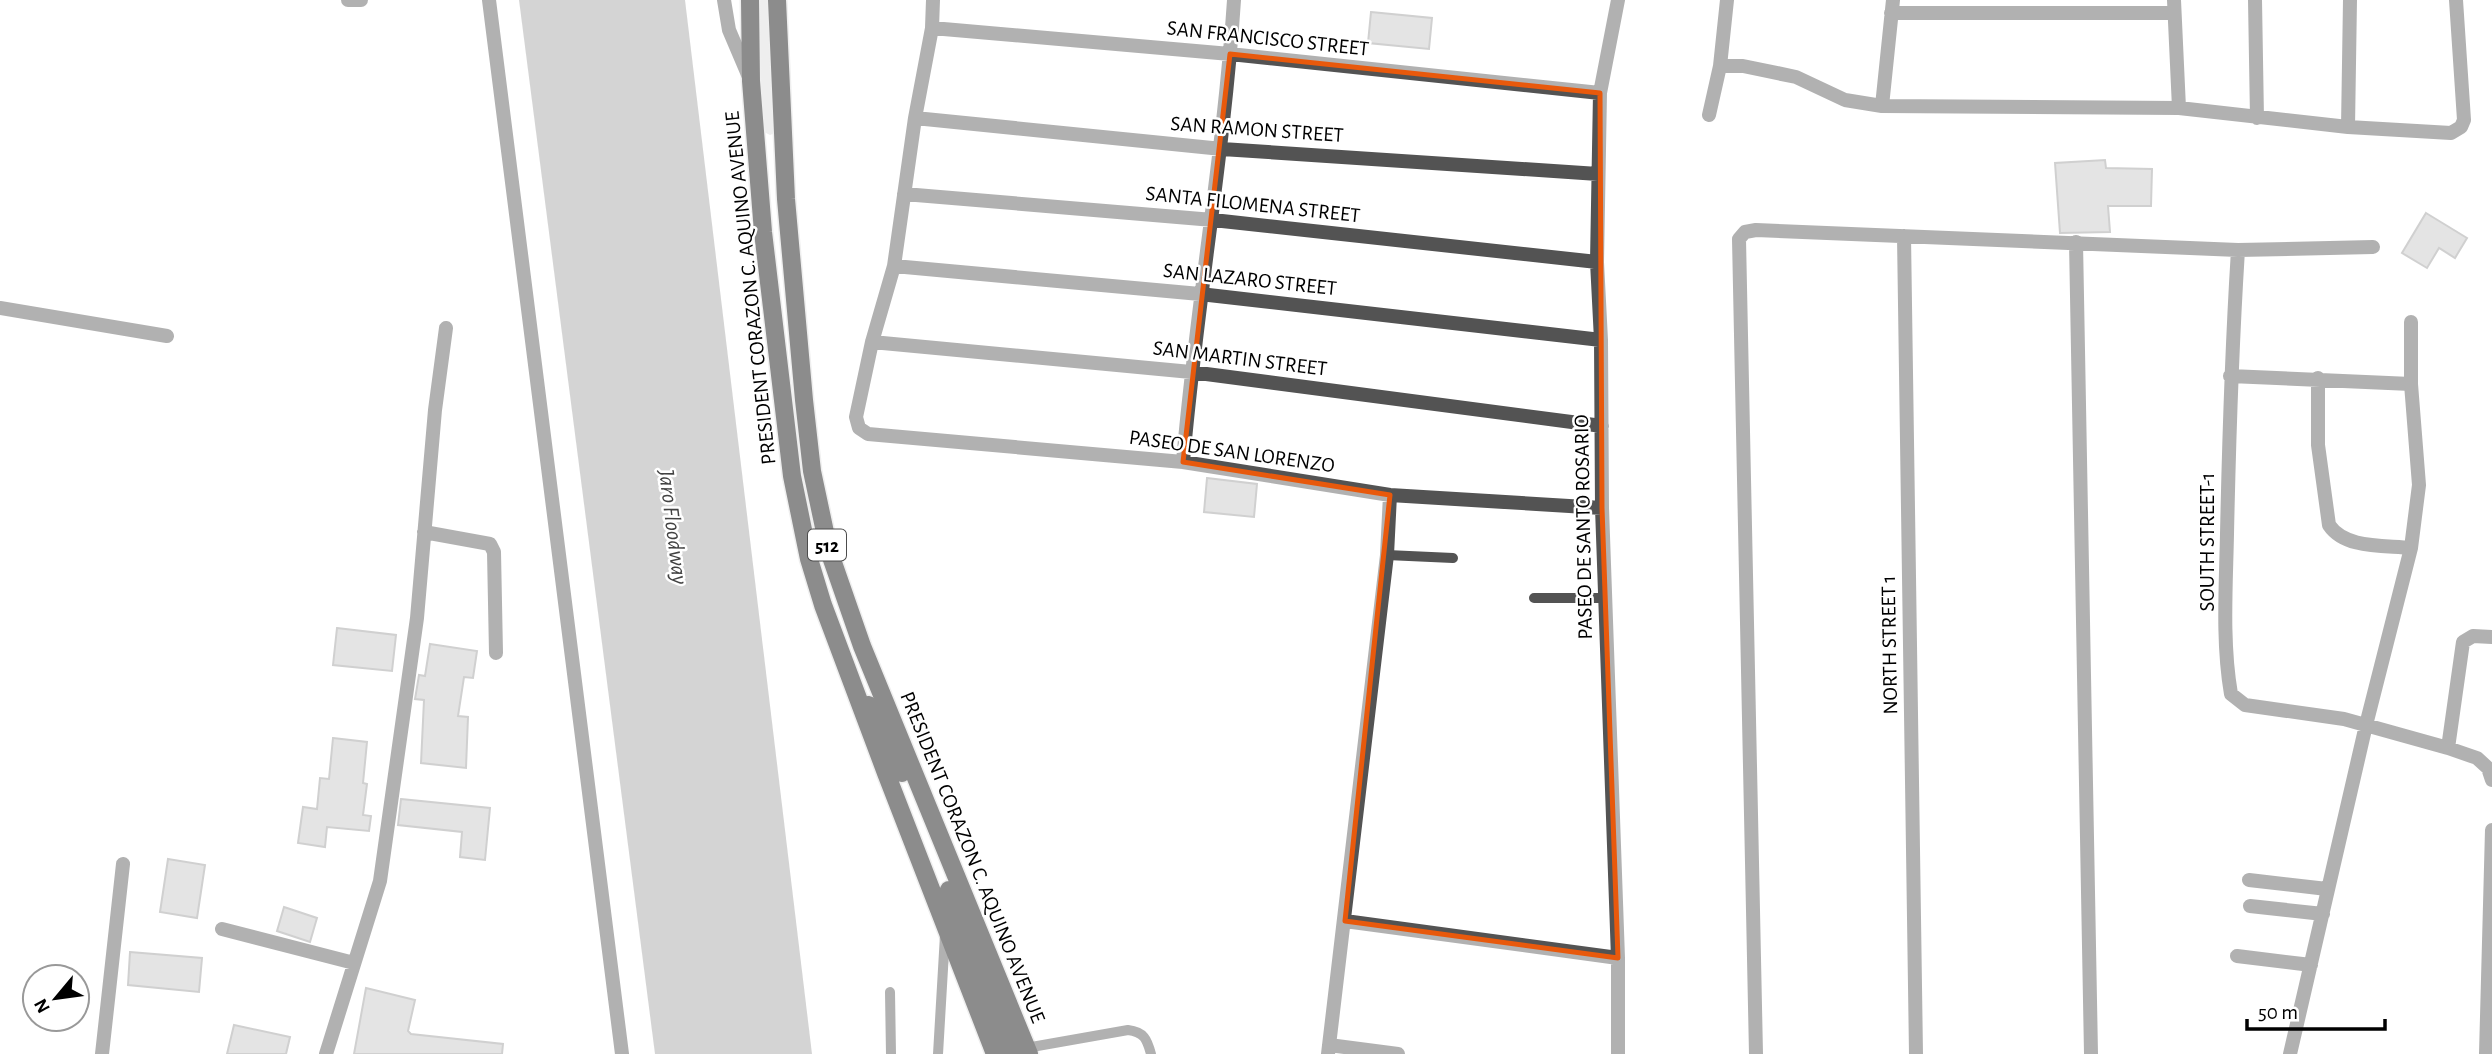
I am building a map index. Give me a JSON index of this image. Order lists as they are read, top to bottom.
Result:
{
  "streets": {
    "main road": ["PRESIDENT CORAZON C. AQUINO AVENUE", "512"],
    "street": [
      "SAN FRANCISCO STREET",
      "SAN RAMON STREET",
      "SANTA FILOMENA STREET",
      "SAN LAZARO STREET",
      "SAN MARTIN STREET",
      "PASEO DE SAN LORENZO",
      "PASEO DE SANTO ROSARIO",
      "SOUTH STREET-1",
      "NORTH STREET 1"
    ]
  },
  "crossings": [
    ["SAN FRANCISCO STREET", "PASEO DE SANTO ROSARIO"],
    ["SAN RAMON STREET", "PASEO DE SANTO ROSARIO"],
    ["SANTA FILOMENA STREET", "PASEO DE SANTO ROSARIO"],
    ["SAN LAZARO STREET", "PASEO DE SANTO ROSARIO"],
    ["SAN MARTIN STREET", "PASEO DE SAN LORENZO"],
    ["SAN MARTIN STREET", "PASEO DE SANTO ROSARIO"],
    ["PASEO DE SAN LORENZO", "PASEO DE SANTO ROSARIO"]
  ],
  "water": ["Jaro Floodway"],
  "scale_bar": "50 m",
  "north": "bottom left"
}
